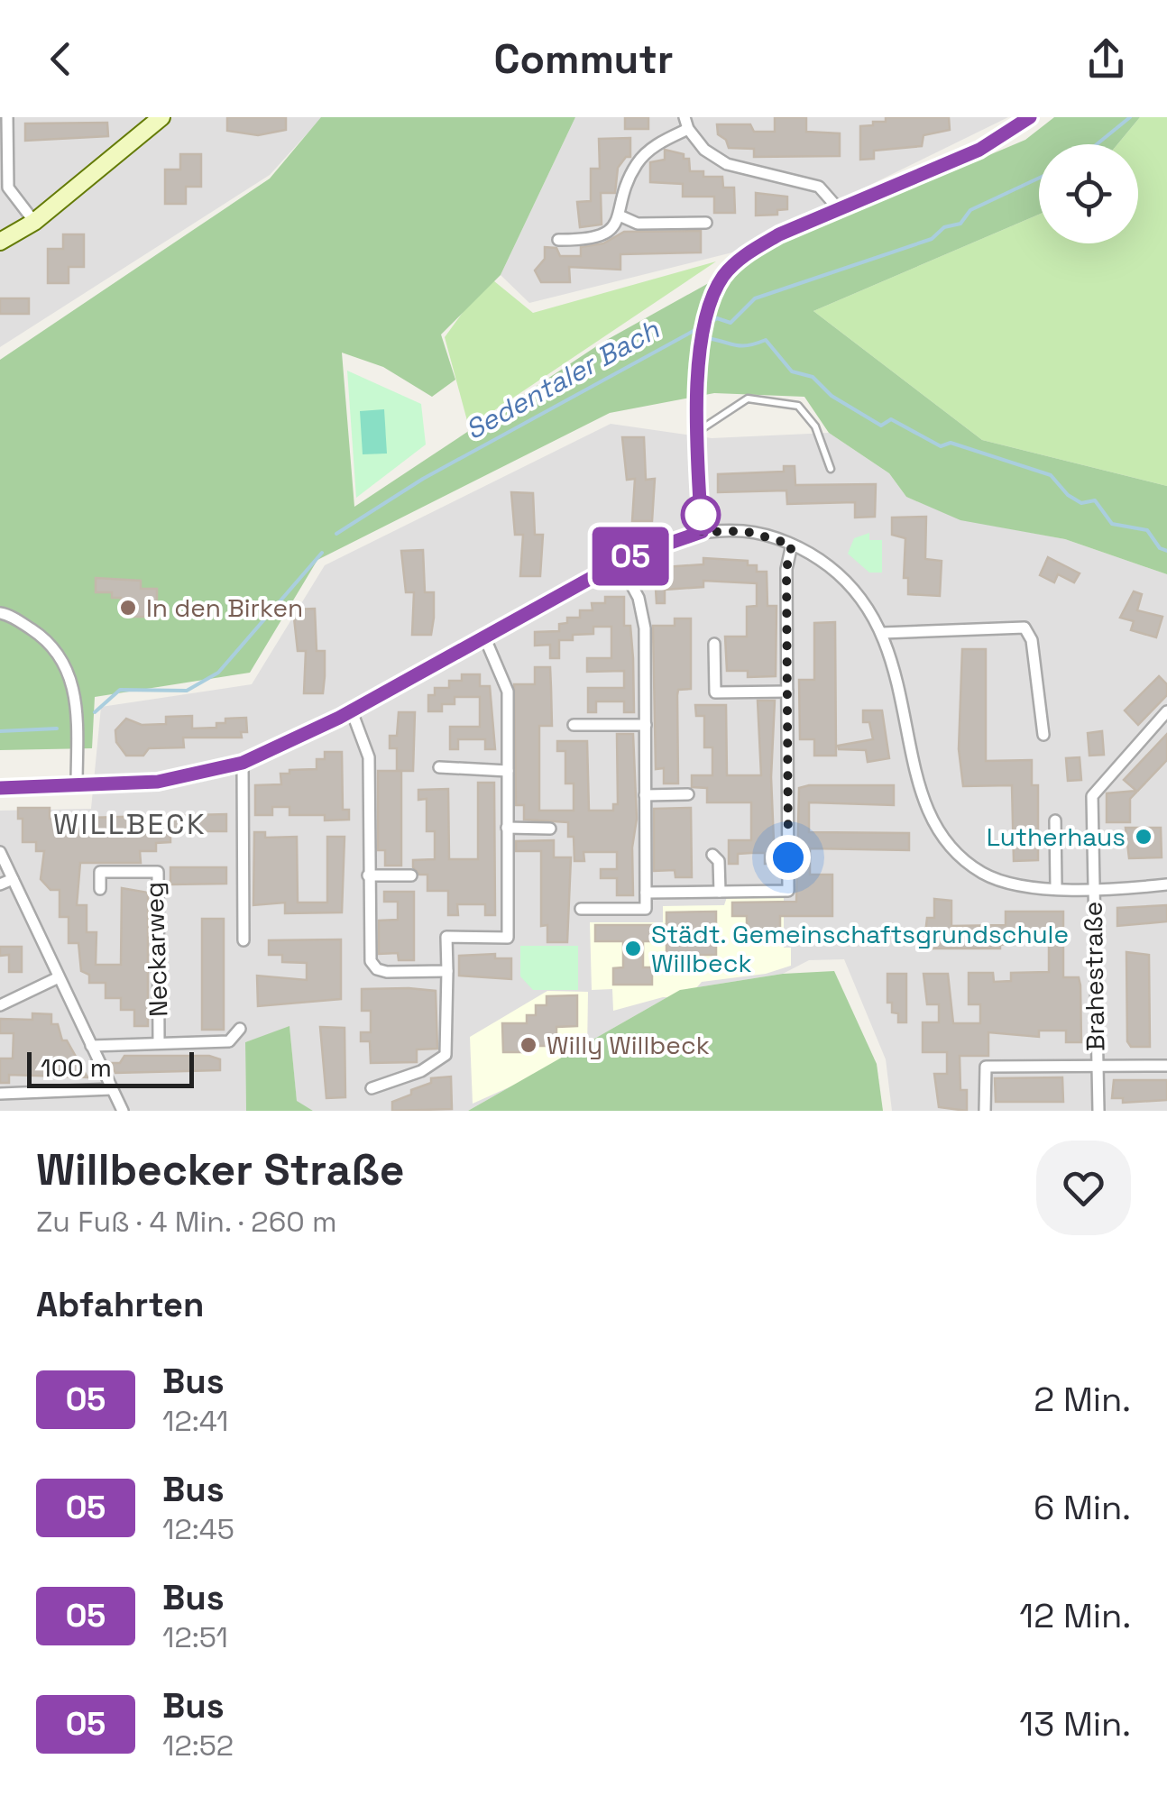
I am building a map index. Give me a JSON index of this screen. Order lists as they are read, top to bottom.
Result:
{
  "streets": {
    "street": ["Neckarweg", "Brahestraße"]
  },
  "districts": ["WILLBECK"],
  "water": ["Sedentaler Bach"],
  "places": [
    "In den Birken",
    "Lutherhaus",
    "Städt. Gemeinschaftsgrundschule Willbeck",
    "Willy Willbeck"
  ],
  "lines": ["bus line O5"],
  "scale_bar": "100 m",
  "page": {
    "header": "Commutr",
    "on_map": "O5",
    "scale": "100 m",
    "heading": [
      ["Willbecker Straße", "Zu Fuß · 4 Min. · 260 m"],
      "Abfahrten"
    ],
    "list": [
      {
        "mark": "O5",
        "name": "Bus",
        "note": "12:41",
        "value": "2 Min."
      },
      {
        "mark": "O5",
        "name": "Bus",
        "note": "12:45",
        "value": "6 Min."
      },
      {
        "mark": "O5",
        "name": "Bus",
        "note": "12:51",
        "value": "12 Min."
      },
      {
        "mark": "O5",
        "name": "Bus",
        "note": "12:52",
        "value": "13 Min."
      }
    ]
  }
}
